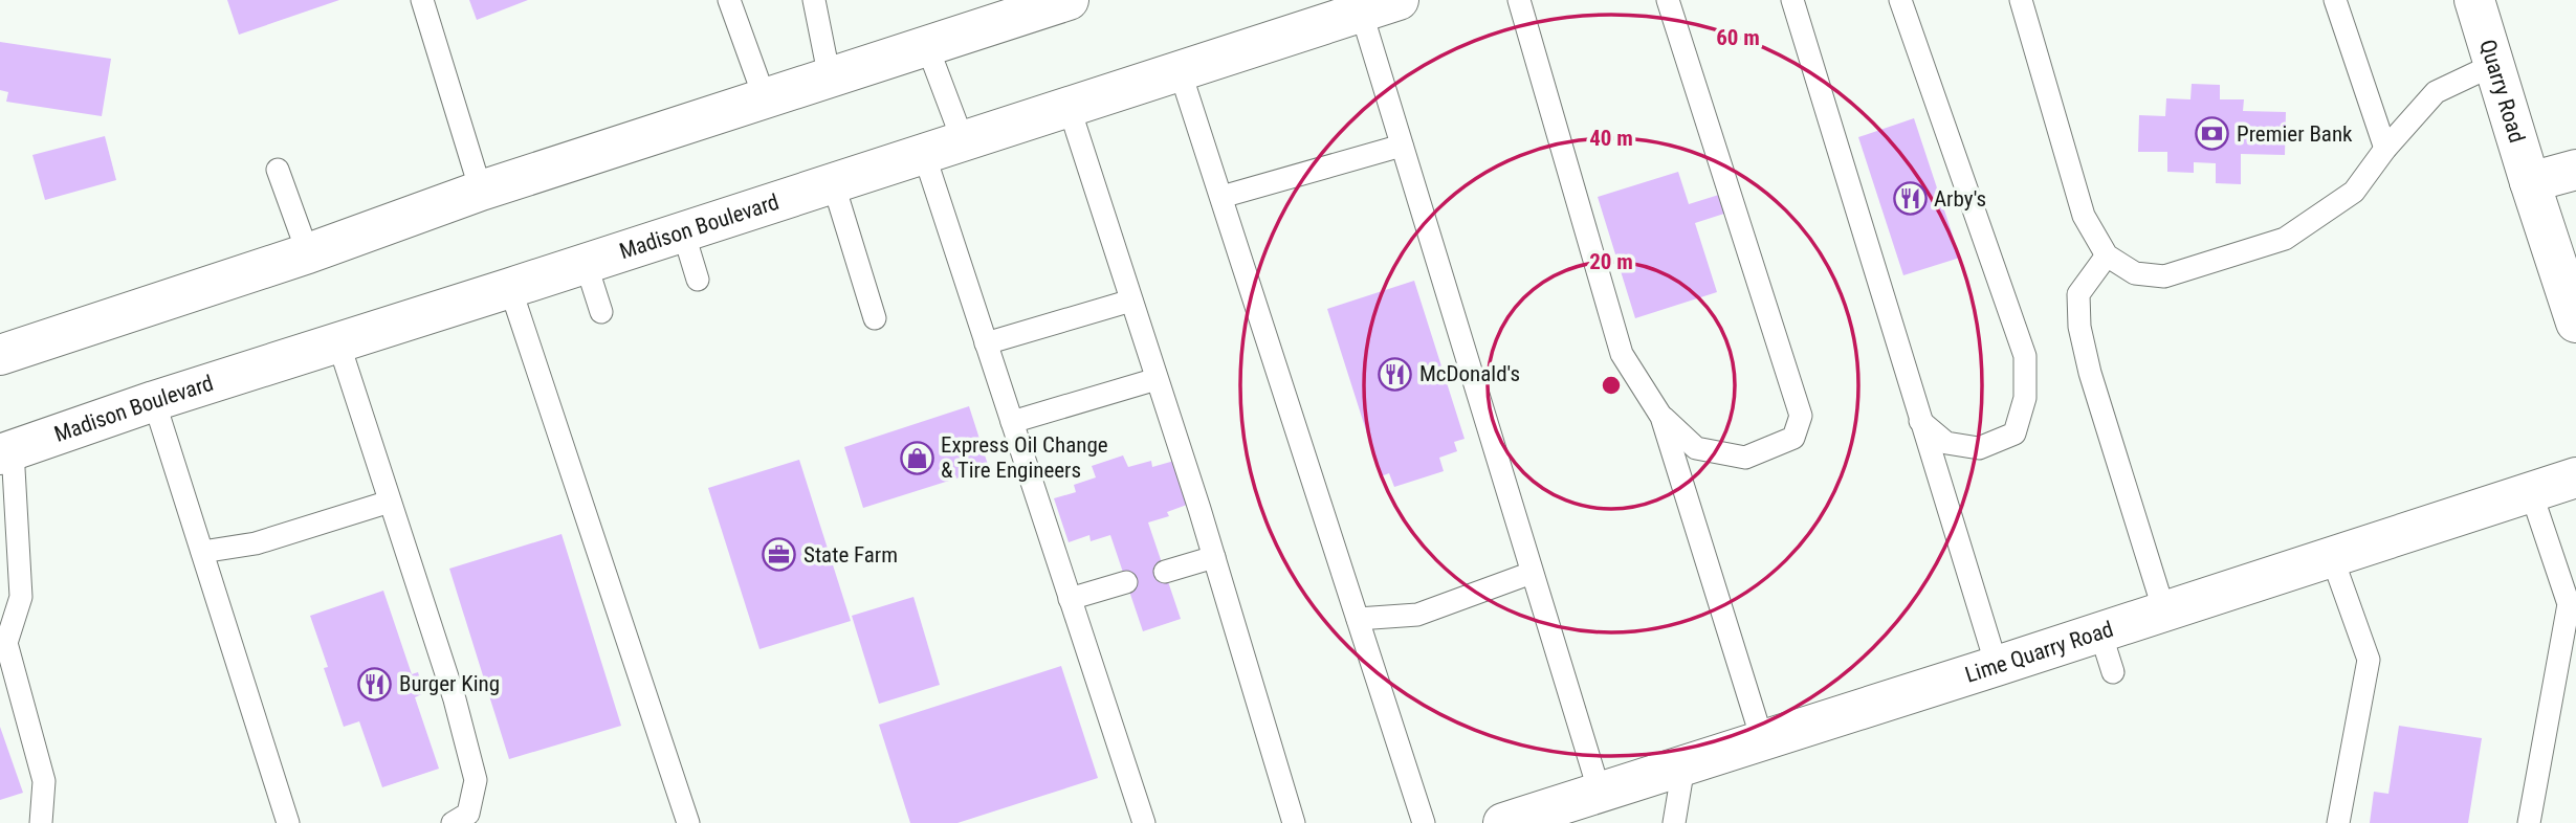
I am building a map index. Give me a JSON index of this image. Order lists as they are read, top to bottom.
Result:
{
  "streets": {
    "main road": ["Quarry Road", "Madison Boulevard", "Lime Quarry Road"]
  },
  "places": {
    "bank": ["Premier Bank"],
    "restaurant": ["Arby's", "McDonald's", "Burger King"],
    "shop": ["Express Oil Change & Tire Engineers"],
    "office": ["State Farm"]
  },
  "rings": ["60 m", "40 m", "20 m"]
}
